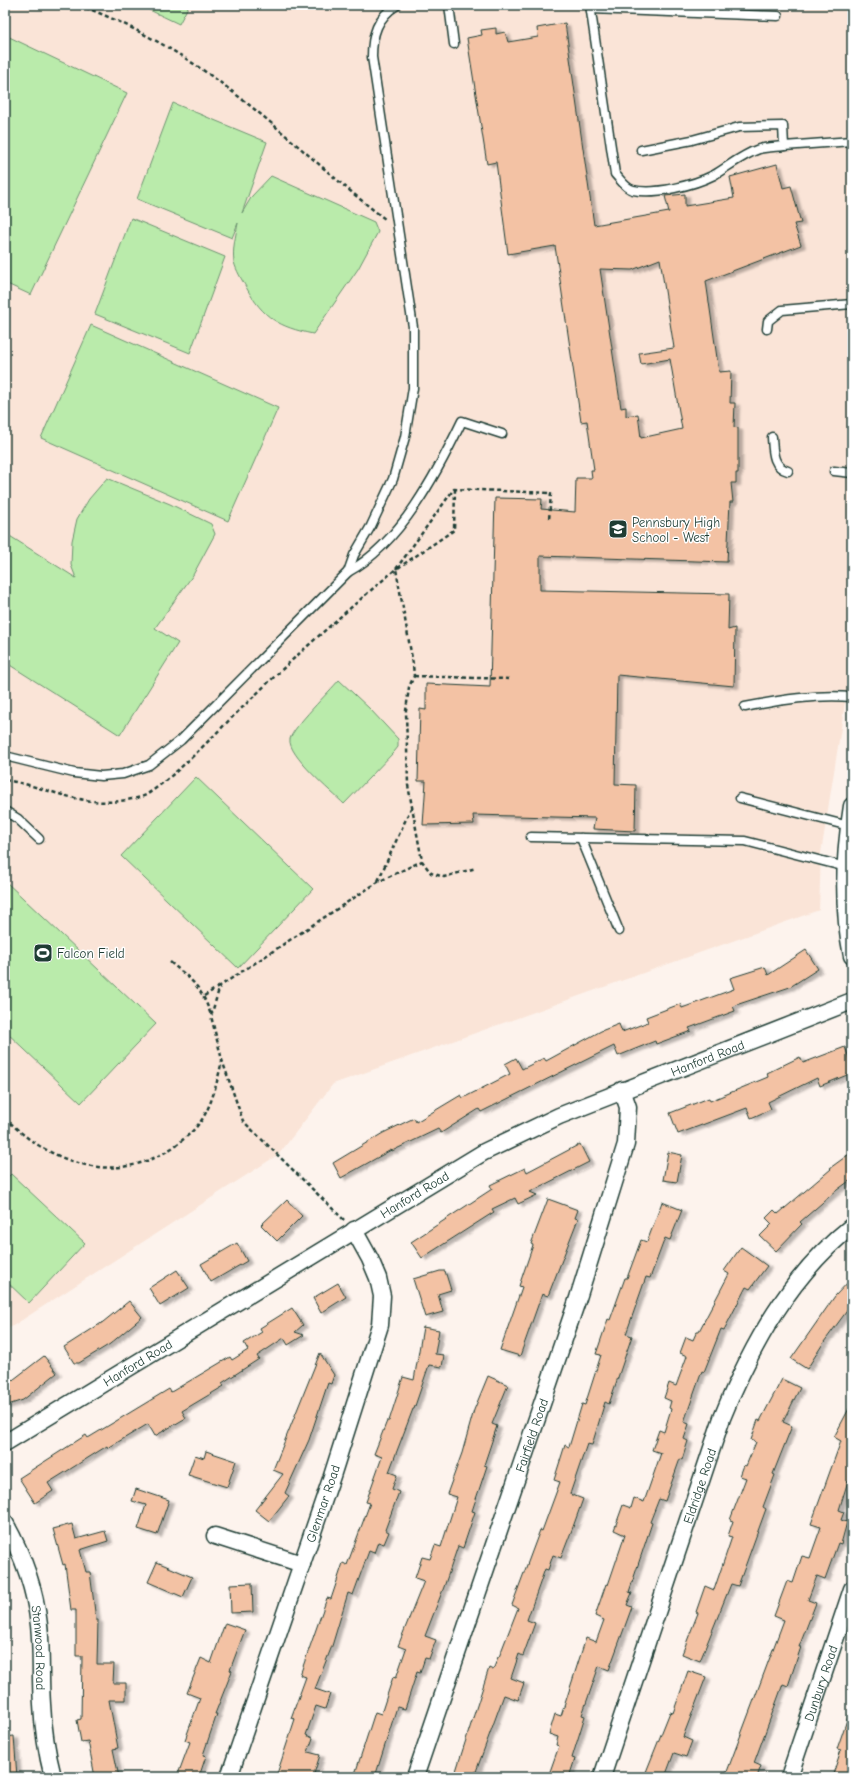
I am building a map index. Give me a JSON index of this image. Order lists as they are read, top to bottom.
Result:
{
  "streets": {
    "street": [
      "Hanford Road",
      "Fairfield Road",
      "Eldridge Road",
      "Glenmar Road",
      "Stanwood Road",
      "Dunbury Road"
    ]
  },
  "crossings": [
    ["Hanford Road", "Fairfield Road"],
    ["Hanford Road", "Glenmar Road"]
  ],
  "places": {
    "school or university": ["Pennsbury High School - West"],
    "sports": ["Falcon Field"]
  }
}
